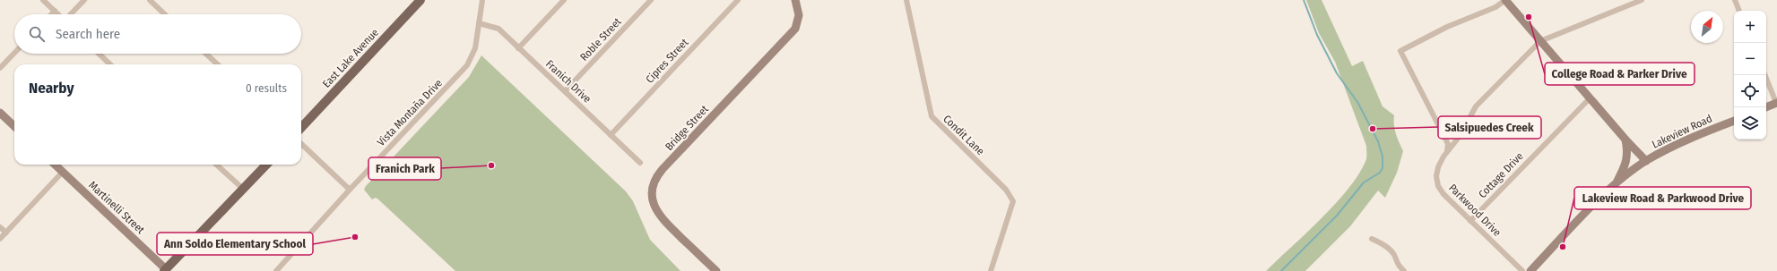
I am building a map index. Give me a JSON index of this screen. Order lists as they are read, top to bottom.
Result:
{
  "streets": {
    "main road": ["East Lake Avenue"],
    "street": [
      "Roble Street",
      "Cipres Street",
      "Franich Drive",
      "Vista Montaña Drive",
      "Bridge Street",
      "Lakeview Road",
      "Condit Lane",
      "Cottage Drive",
      "Martinelli Street",
      "Parkwood Drive"
    ]
  },
  "crossings": [
    ["Roble Street", "Franich Drive"],
    ["Cipres Street", "Franich Drive"],
    ["Franich Drive", "Vista Montaña Drive"],
    ["Cottage Drive", "Parkwood Drive"]
  ],
  "places": [
    "College Road & Parker Drive",
    "Salsipuedes Creek",
    "Franich Park",
    "Ann Soldo Elementary School",
    "Lakeview Road & Parkwood Drive"
  ],
  "north": "top right",
  "page": {
    "map_buttons": ["+", "−"],
    "search": "Search here",
    "heading": ["Nearby", "0 results"]
  }
}
